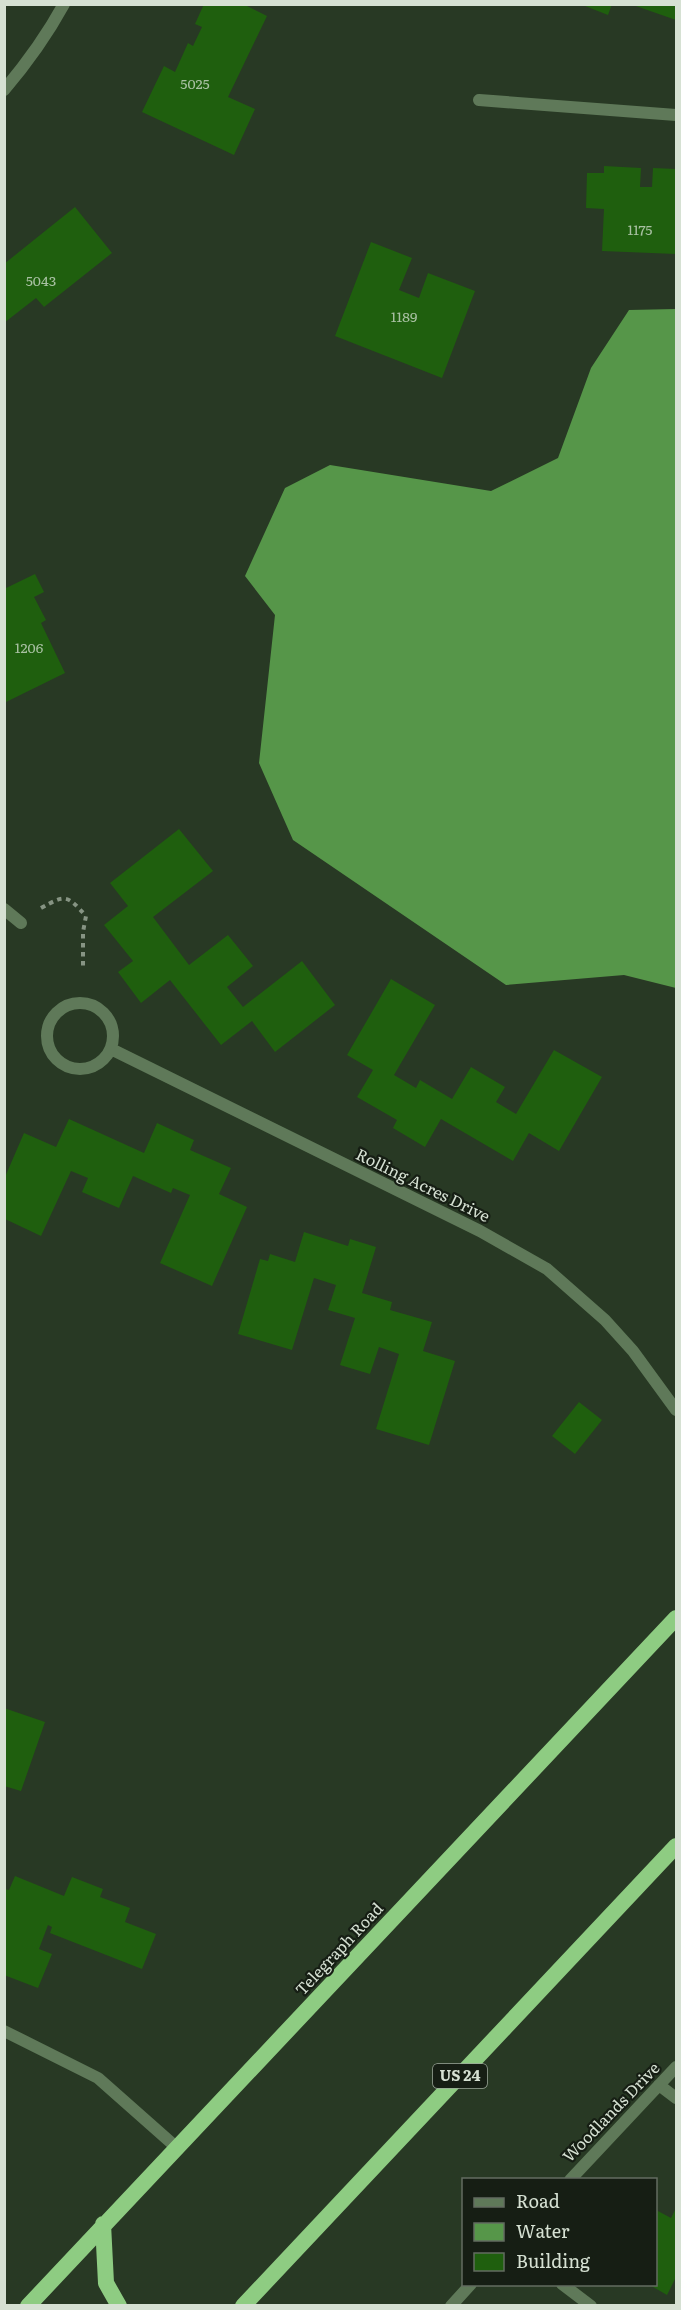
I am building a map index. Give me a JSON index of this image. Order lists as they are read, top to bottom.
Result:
{
  "streets": {
    "highway": ["Telegraph Road", "US 24"],
    "street": ["Rolling Acres Drive", "Woodlands Drive"]
  },
  "house_numbers": [
    "5025",
    "1175",
    "5043",
    "1189",
    "1206"
  ],
  "legend": ["Road", "Water", "Building"]
}
